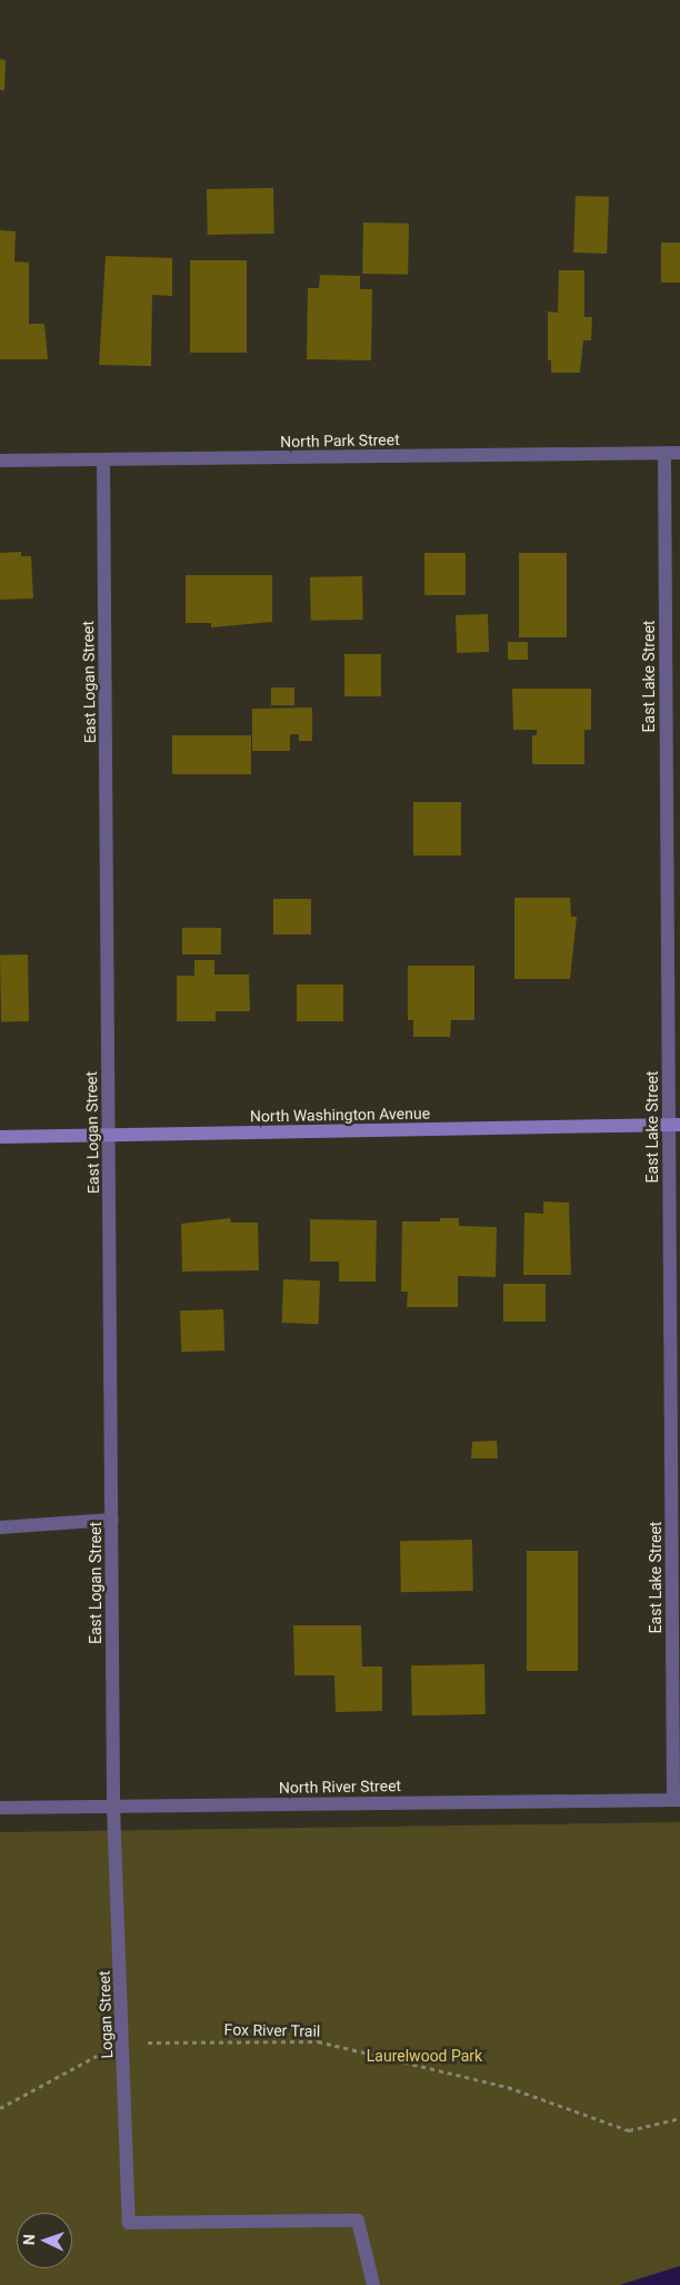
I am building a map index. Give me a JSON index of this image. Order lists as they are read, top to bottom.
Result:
{
  "streets": {
    "main road": ["North Washington Avenue"],
    "street": [
      "North Park Street",
      "East Lake Street",
      "East Logan Street",
      "North River Street",
      "Logan Street"
    ],
    "path": ["Fox River Trail"]
  },
  "crossings": [
    ["North Park Street", "East Lake Street"],
    ["North Park Street", "East Logan Street"],
    ["East Lake Street", "North Washington Avenue"],
    ["East Lake Street", "North River Street"],
    ["East Logan Street", "North Washington Avenue"],
    ["East Logan Street", "North River Street"],
    ["East Logan Street", "Logan Street"],
    ["North River Street", "Logan Street"],
    ["Logan Street", "Fox River Trail"]
  ],
  "parks": ["Laurelwood Park"],
  "north": "left"
}
